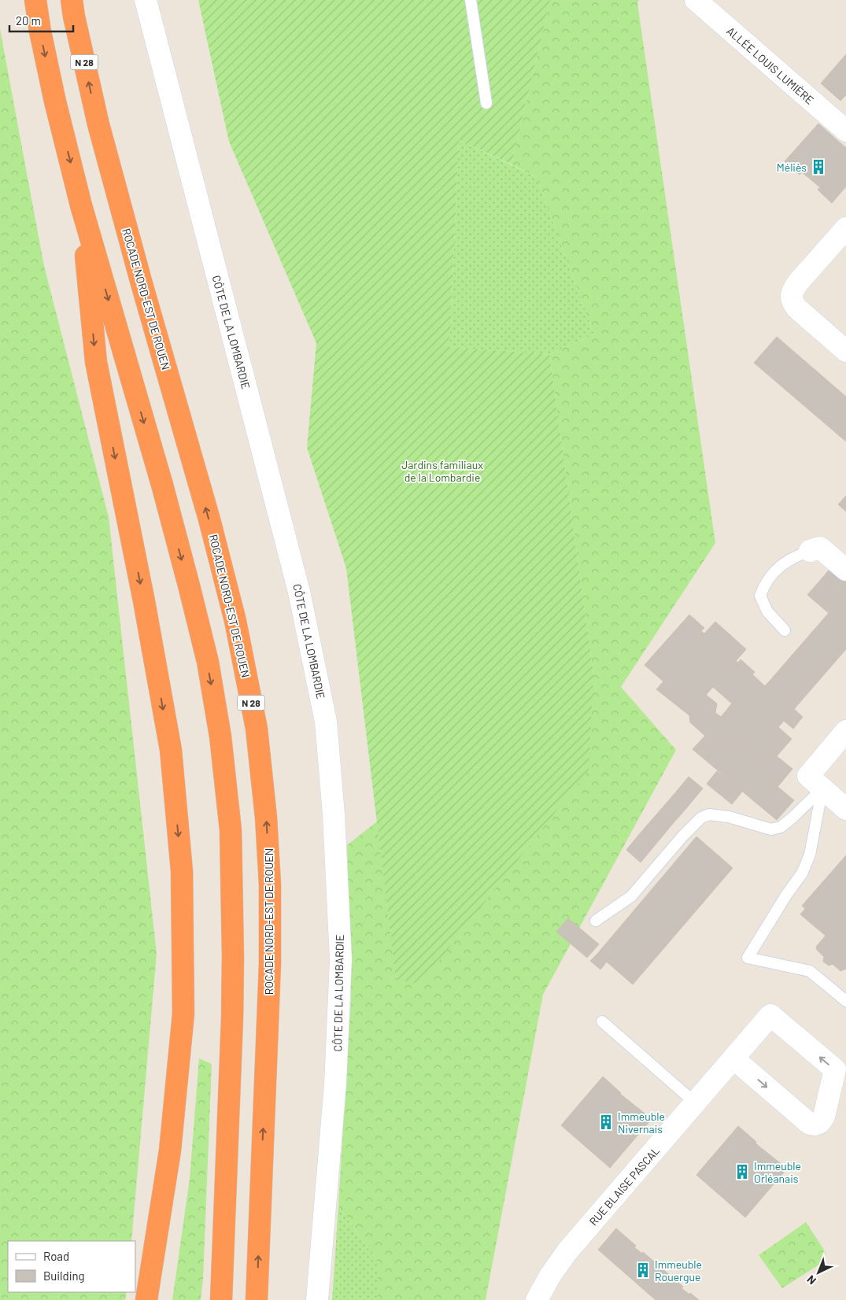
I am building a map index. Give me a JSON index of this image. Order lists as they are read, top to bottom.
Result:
{
  "streets": {
    "highway": ["N 28", "ROCADE NORD-EST DE ROUEN"],
    "main road": ["ALLÉE LOUIS LUMIÈRE", "CÔTE DE LA LOMBARDIE", "RUE BLAISE PASCAL"]
  },
  "parks": ["Jardins familiaux de la Lombardie"],
  "places": {
    "building": [
      "Méliès",
      "Immeuble Nivernais",
      "Immeuble Orléanais",
      "Immeuble Rouergue"
    ]
  },
  "legend": ["Road", "Building"],
  "scale_bar": "20 m",
  "north": "bottom left"
}
